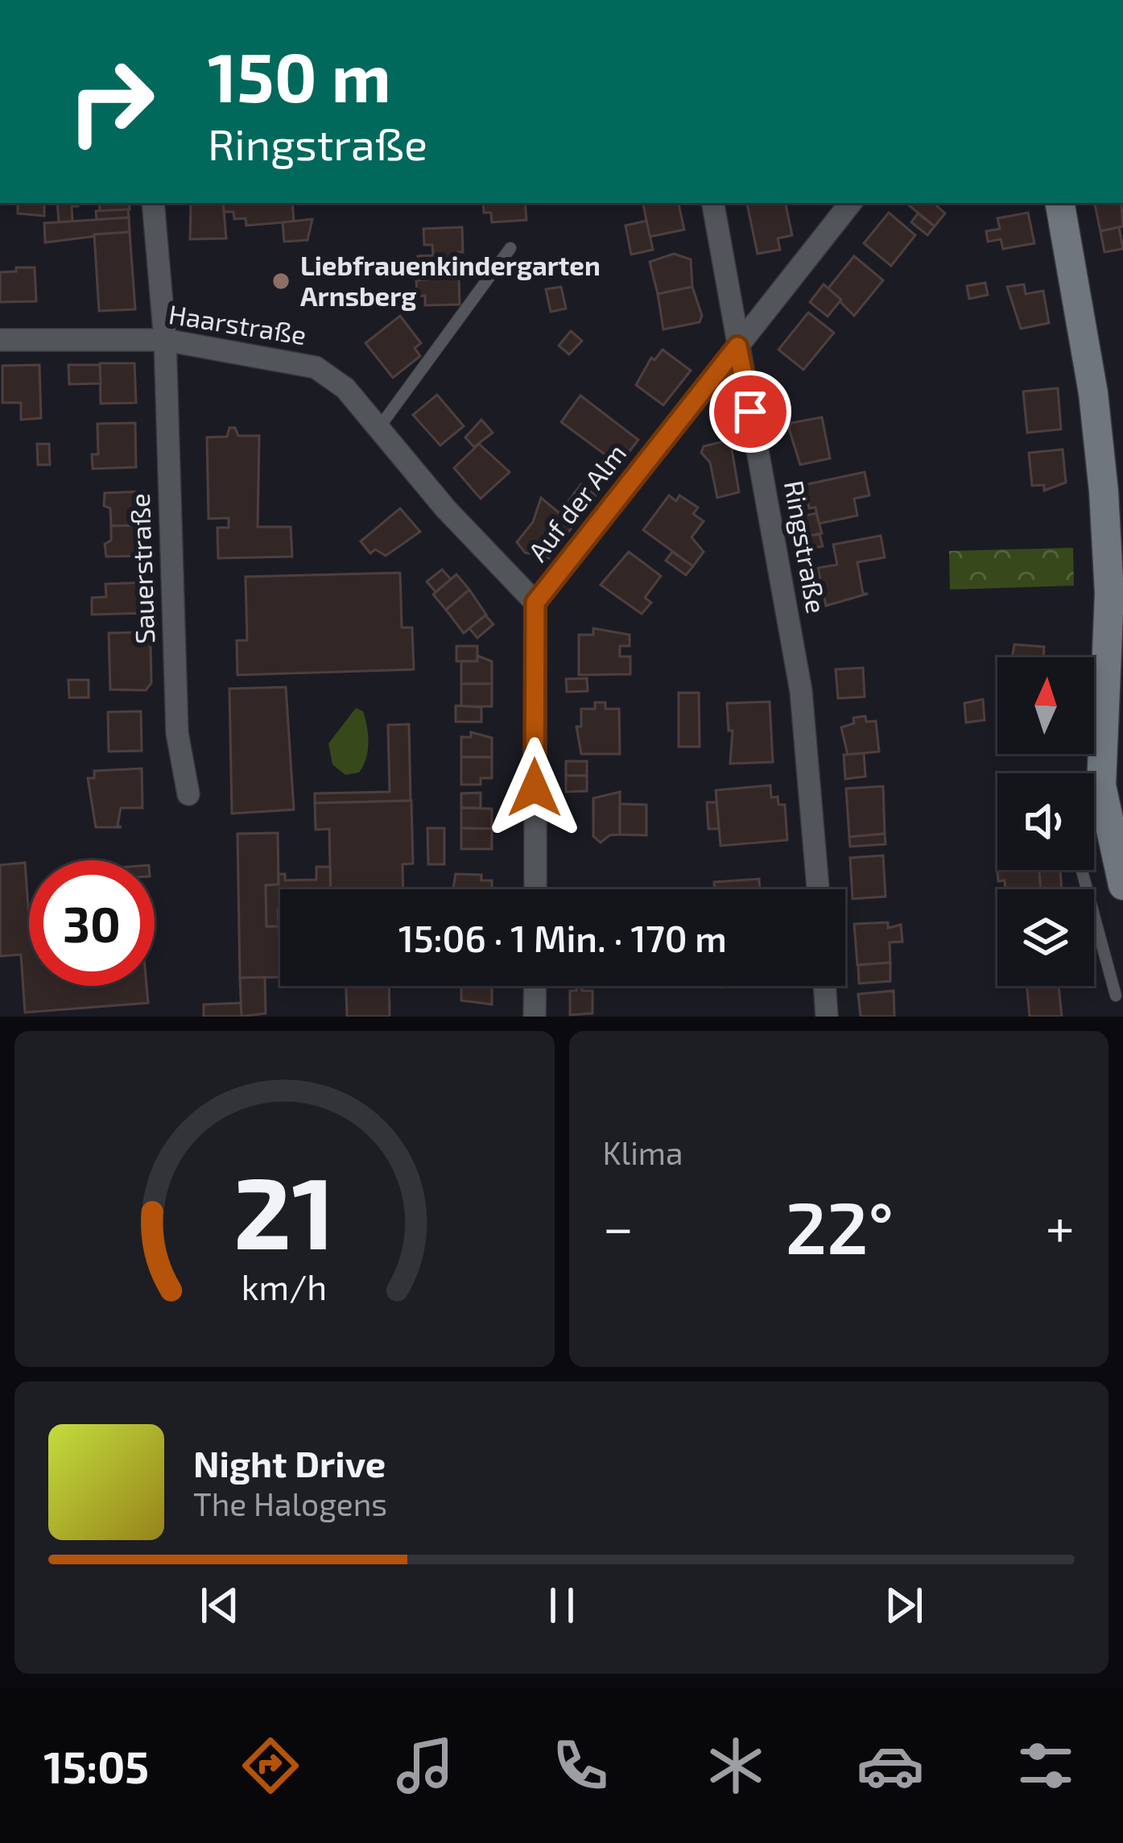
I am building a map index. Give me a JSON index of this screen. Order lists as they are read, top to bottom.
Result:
{
  "streets": {
    "street": [
      "Haarstraße",
      "Auf der Alm",
      "Ringstraße",
      "Sauerstraße"
    ]
  },
  "crossings": [
    ["Haarstraße", "Auf der Alm"],
    ["Haarstraße", "Sauerstraße"],
    ["Auf der Alm", "Ringstraße"]
  ],
  "places": ["Liebfrauenkindergarten Arnsberg"],
  "north": "top",
  "page": {
    "turn": ["150 m", "Ringstraße"],
    "limit": "30",
    "trip": "15:06 · 1 Min. · 170 m",
    "tile": "Klima",
    "heat": ["−", "22°", "+"],
    "song": ["Night Drive", "The Halogens"],
    "tabs": "15:05",
    "gauge": ["21", "km/h"]
  }
}
